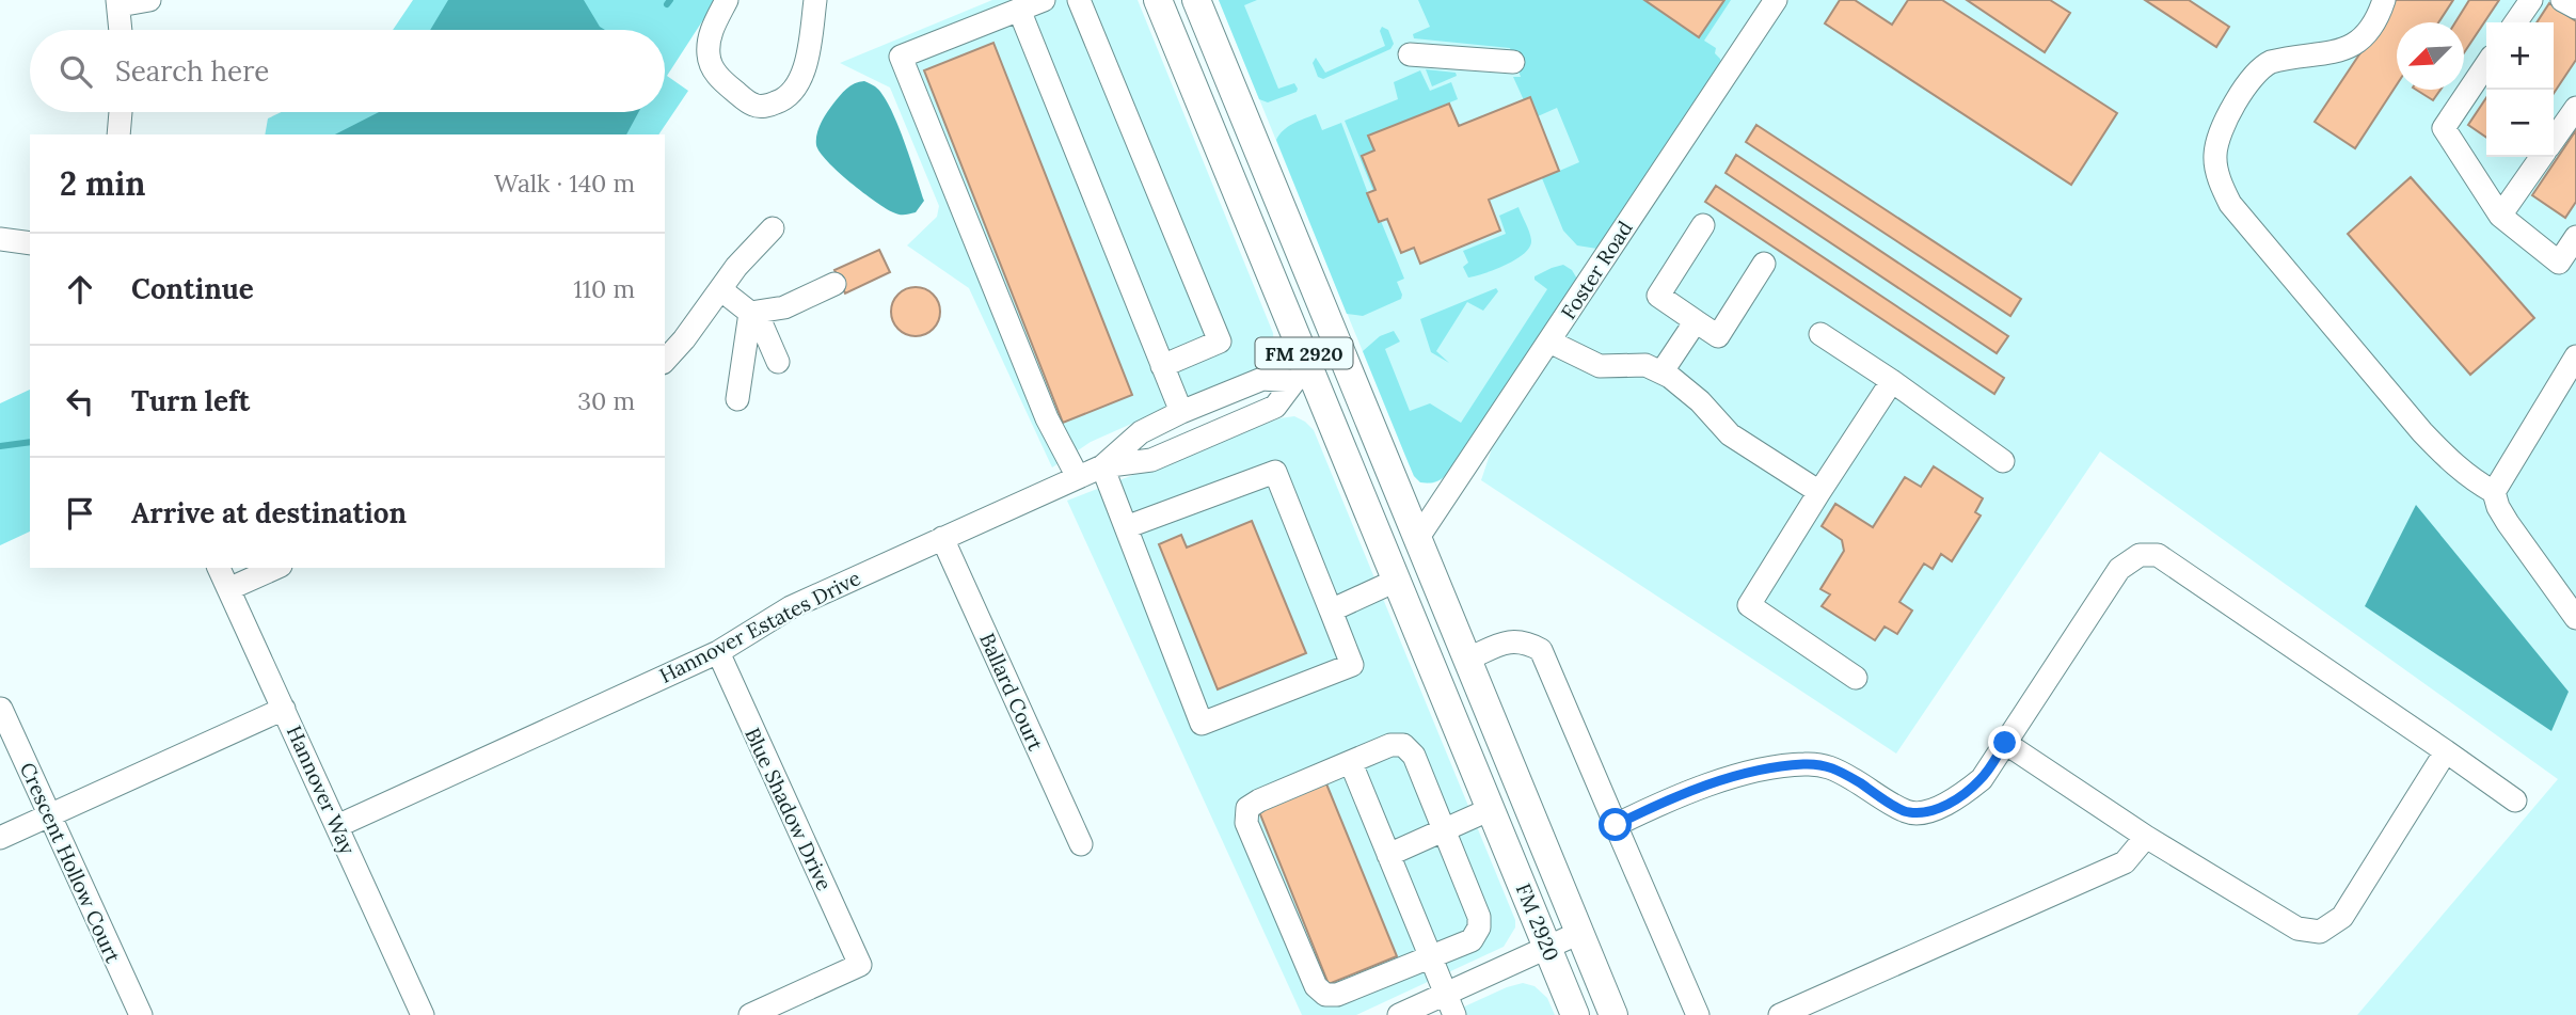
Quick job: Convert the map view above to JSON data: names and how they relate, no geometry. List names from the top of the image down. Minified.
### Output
{"streets":{"main road":["FM 2920"],"street":["Foster Road","Hannover Estates Drive","Ballard Court","Hannover Way","Blue Shadow Drive","Crescent Hollow Court"]},"crossings":[["Foster Road","FM 2920"],["FM 2920","Hannover Estates Drive"],["Hannover Estates Drive","Ballard Court"],["Hannover Estates Drive","Hannover Way"],["Hannover Estates Drive","Blue Shadow Drive"]],"north":"bottom left","page":{"map_buttons":["+","−"],"search":"Search here","heading":["2 min","Walk · 140 m"],"list":[["Continue","110 m"],["Turn left","30 m"],"Arrive at destination"]}}
